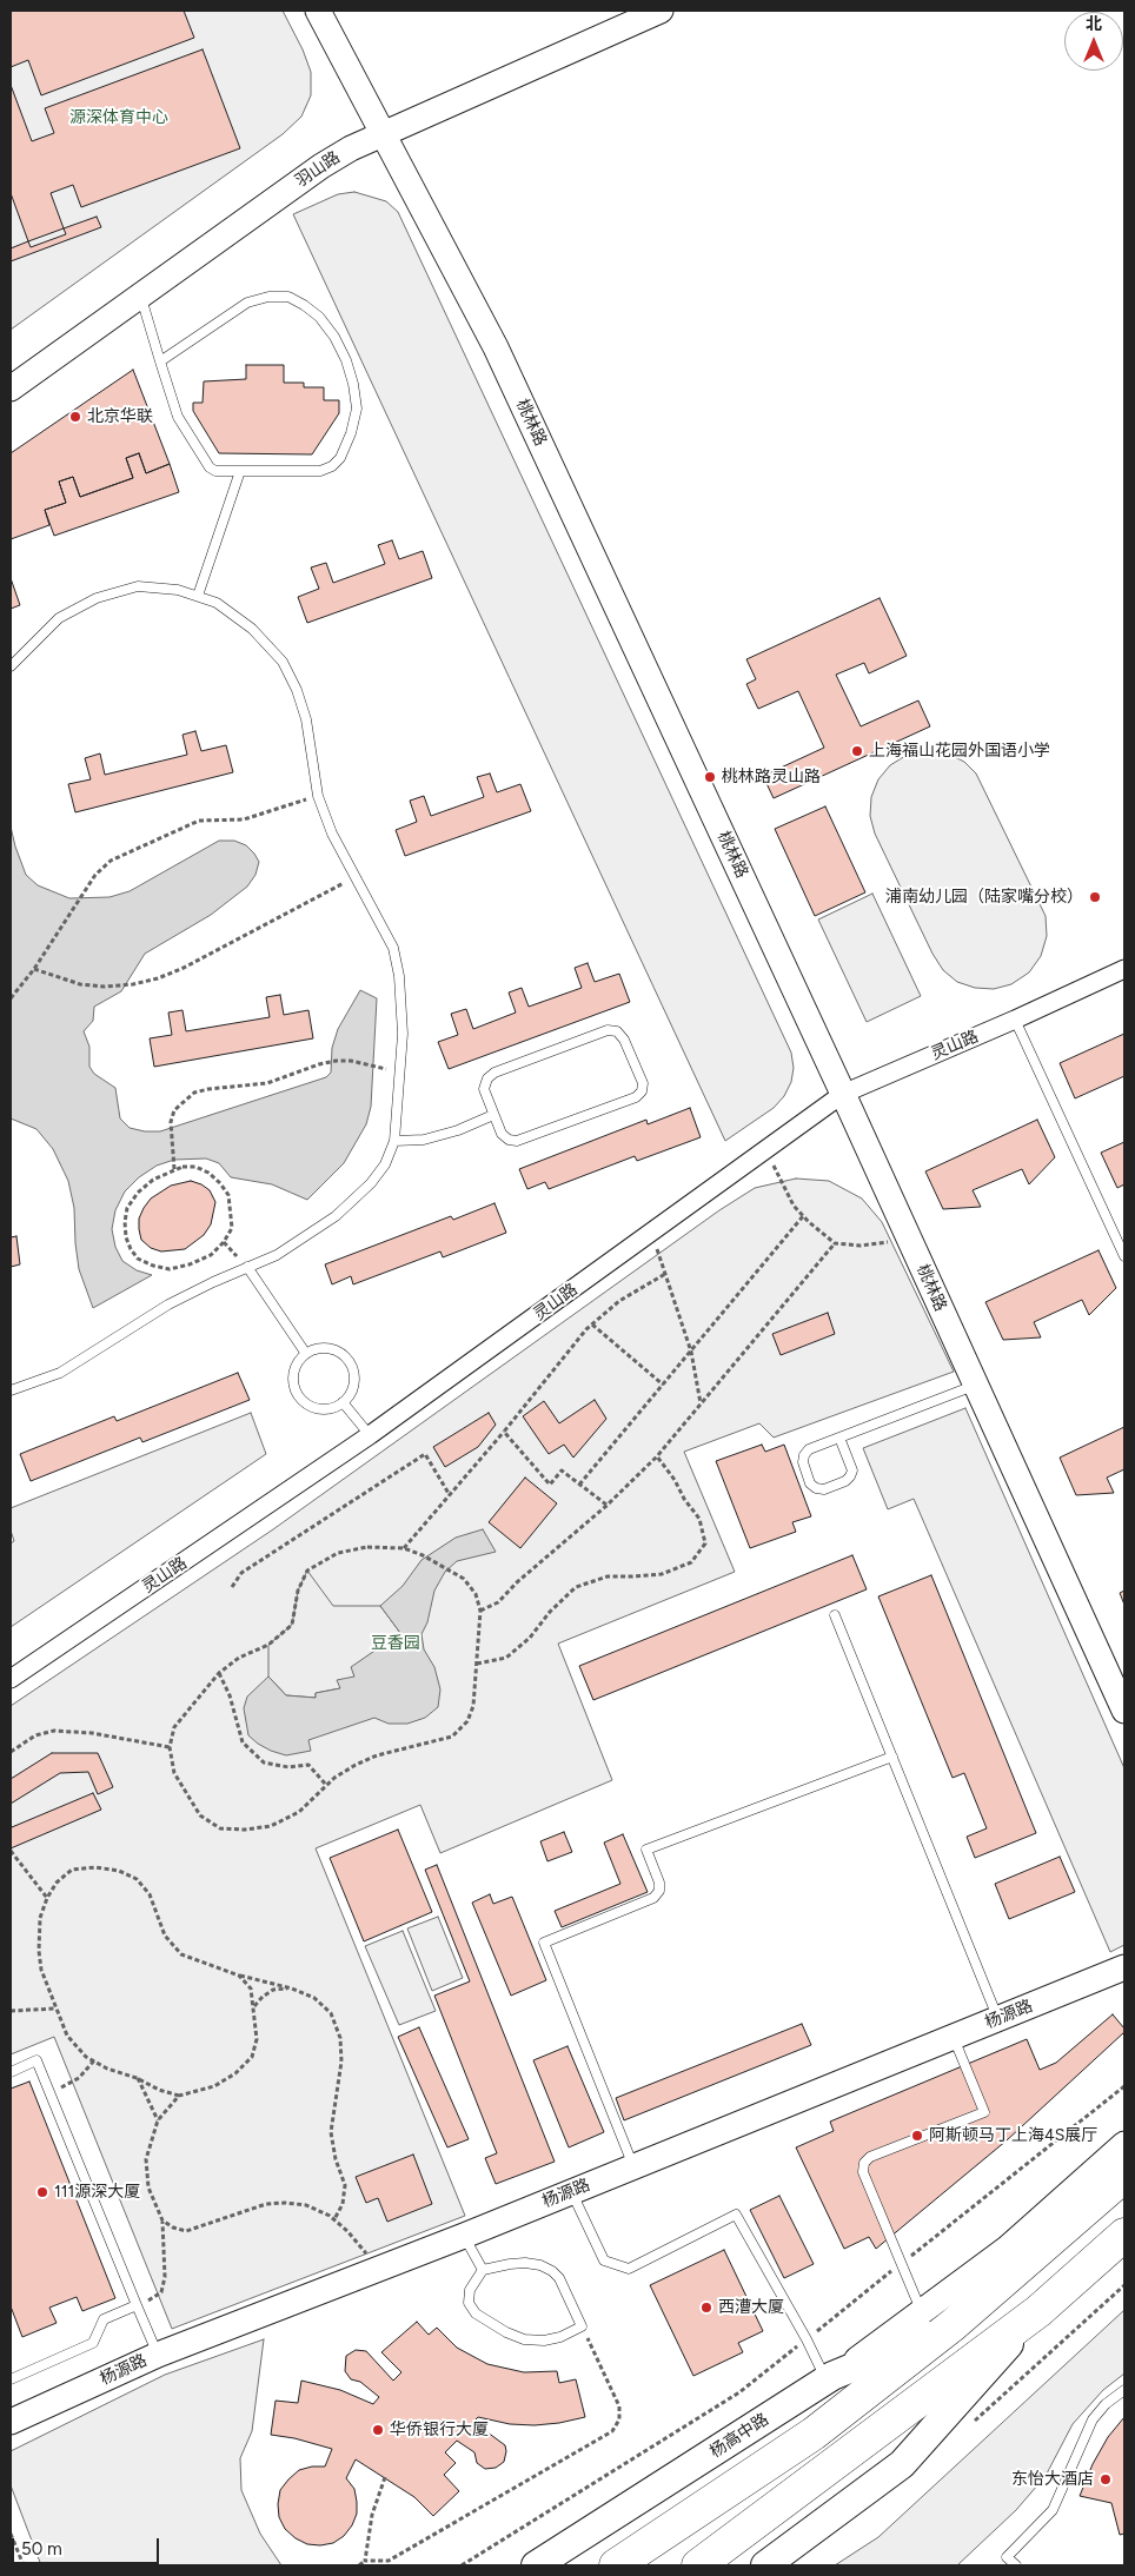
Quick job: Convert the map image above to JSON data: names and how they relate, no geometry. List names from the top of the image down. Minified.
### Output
{"streets":{"highway":["杨高中路"],"street":["羽山路","桃林路","灵山路","杨源路"]},"crossings":[["羽山路","桃林路"],["桃林路","灵山路"]],"parks":["源深体育中心","豆香园"],"places":["北京华联","上海福山花园外国语小学","桃林路灵山路","浦南幼儿园（陆家嘴分校）","阿斯顿马丁上海4S展厅","111源深大厦","西漕大厦","华侨银行大厦","东怡大酒店"],"scale_bar":"50 m","north":"top"}
